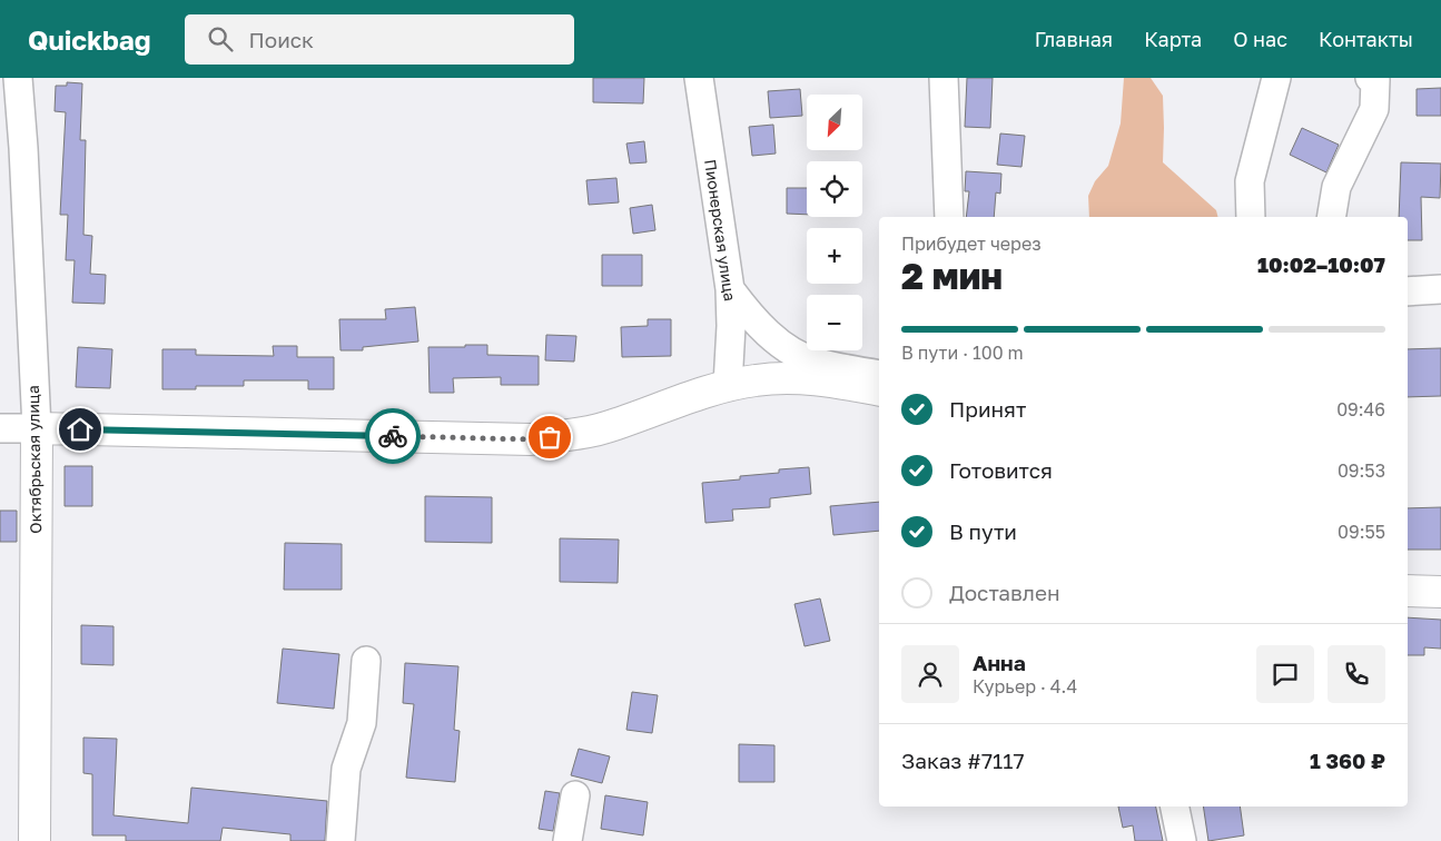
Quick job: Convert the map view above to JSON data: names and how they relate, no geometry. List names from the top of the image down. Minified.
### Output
{"streets":{"main road":["Октябрьская улица"],"street":["Пионерская улица"]},"north":"bottom left","page":{"header":"Quickbag","search":"Поиск","nav":["Главная","Карта","О нас","Контакты"],"map_buttons":["+","−"],"heading":["2 мин","Прибудет через","10:02–10:07"],"panel":["Анна","Курьер · 4.4","Заказ #7117","1 360 ₽"],"bar":"В пути · 100 m","list":[["Принят","09:46"],["Готовится","09:53"],["В пути","09:55"],"Доставлен"]}}
